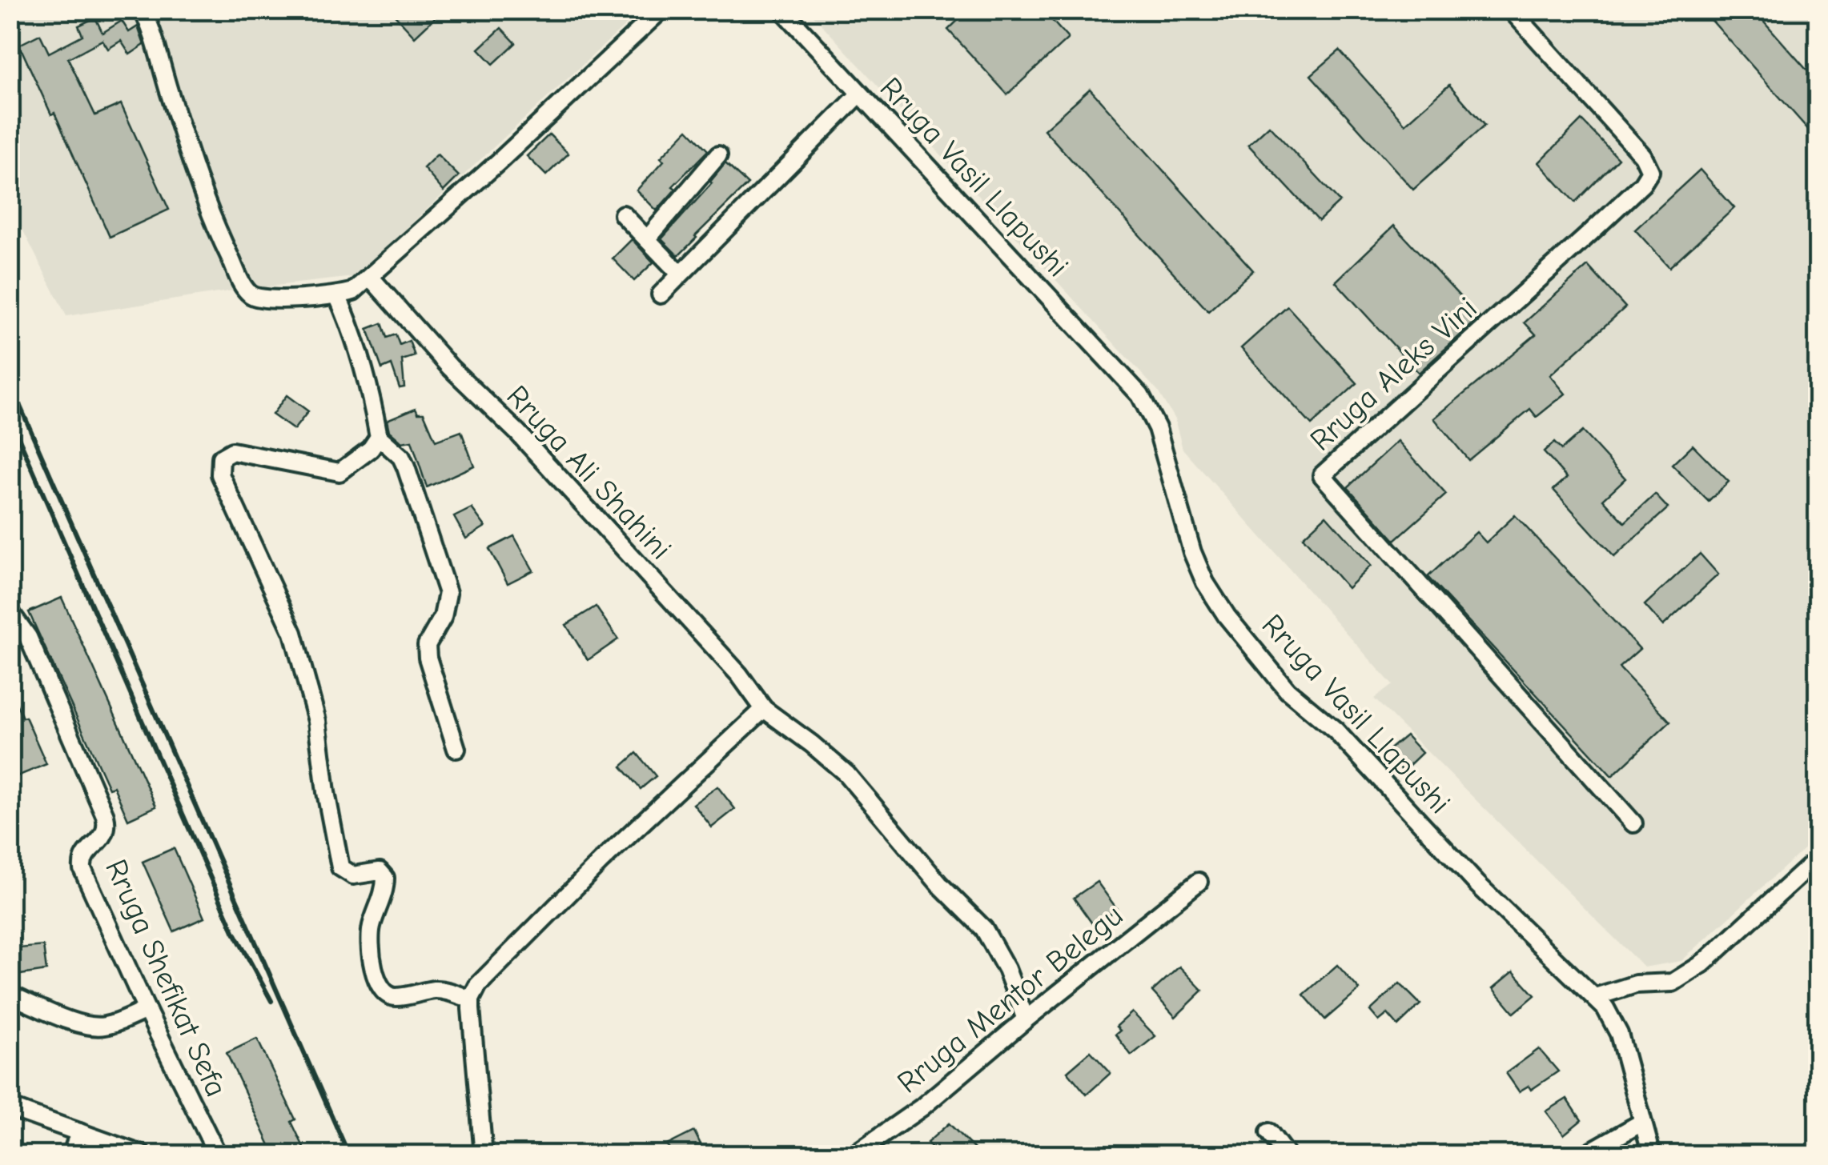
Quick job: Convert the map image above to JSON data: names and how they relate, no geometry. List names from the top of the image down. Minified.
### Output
{"streets":{"street":["Rruga Vasil Llapushi","Rruga Aleks Vini","Rruga Ali Shahini","Rruga Shefikat Sefa","Rruga Mentor Belegu"]},"crossings":[["Rruga Ali Shahini","Rruga Mentor Belegu"]]}
